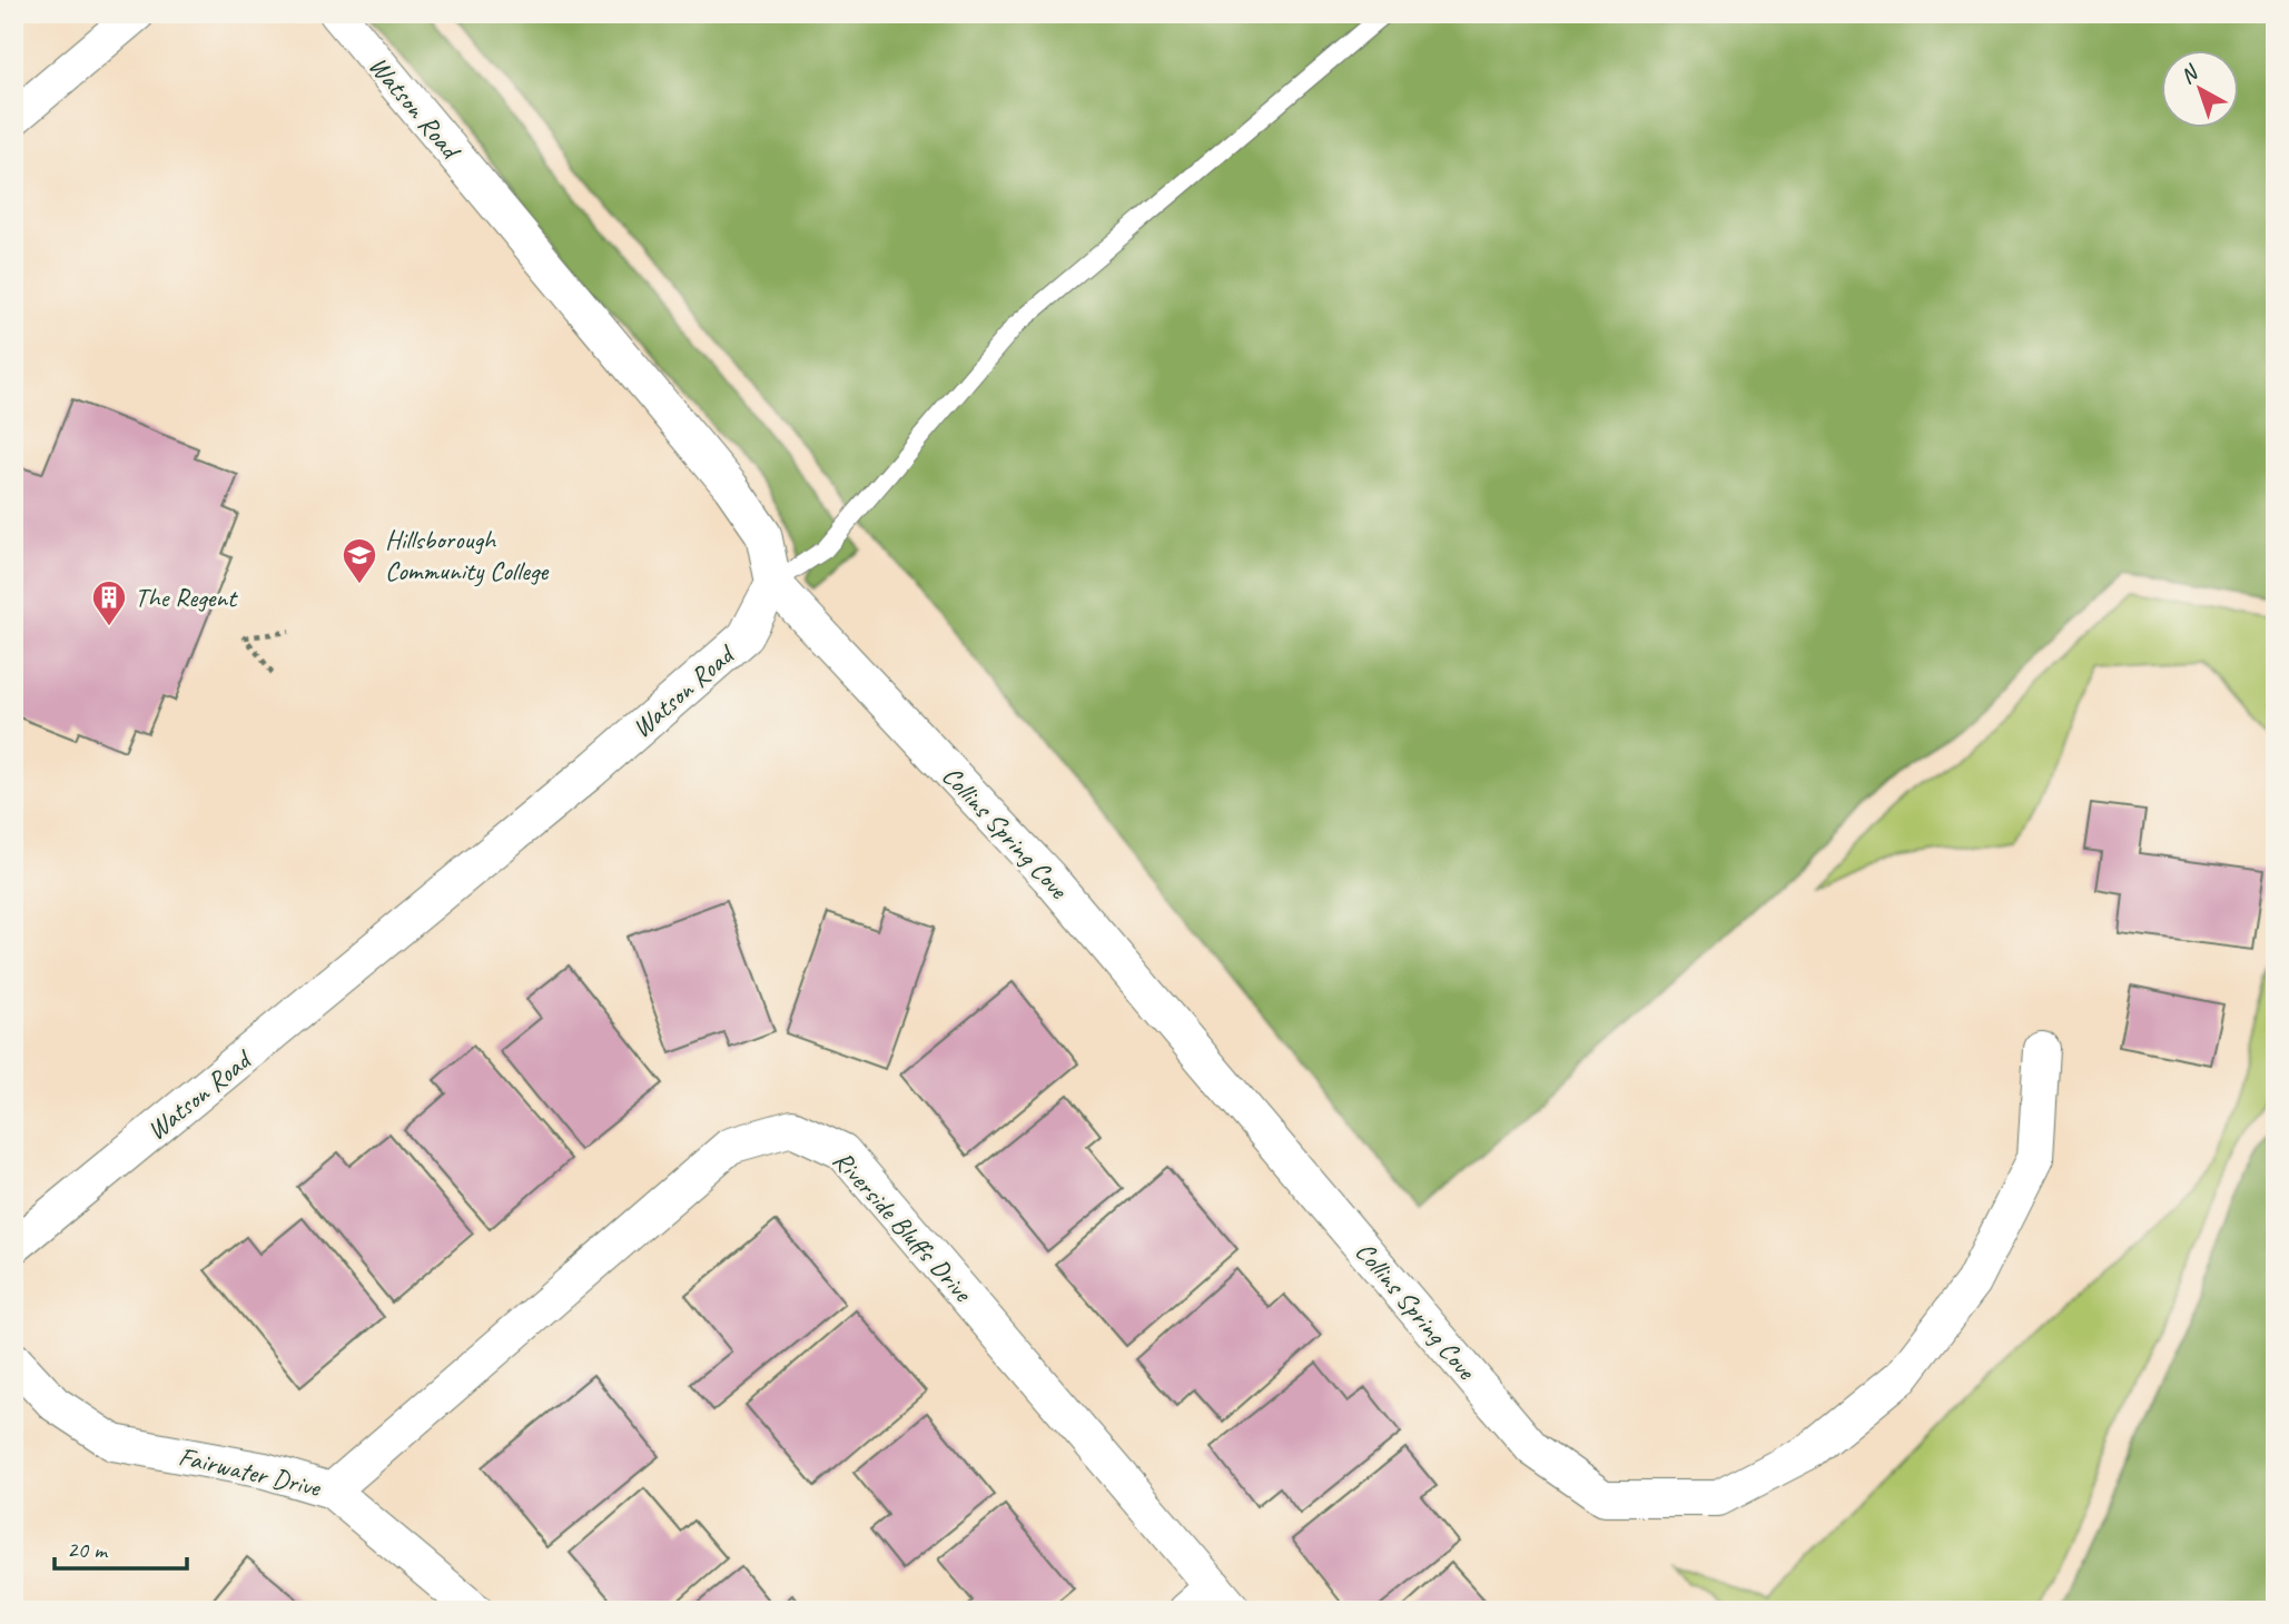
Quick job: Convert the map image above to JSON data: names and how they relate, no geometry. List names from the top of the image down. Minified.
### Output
{"streets":{"street":["Watson Road","Collins Spring Cove","Riverside Bluffs Drive","Fairwater Drive"]},"crossings":[["Watson Road","Collins Spring Cove"],["Riverside Bluffs Drive","Fairwater Drive"]],"places":{"school or university":["Hillsborough Community College"],"building":["The Regent"]},"scale_bar":"20 m","north":"top left"}
